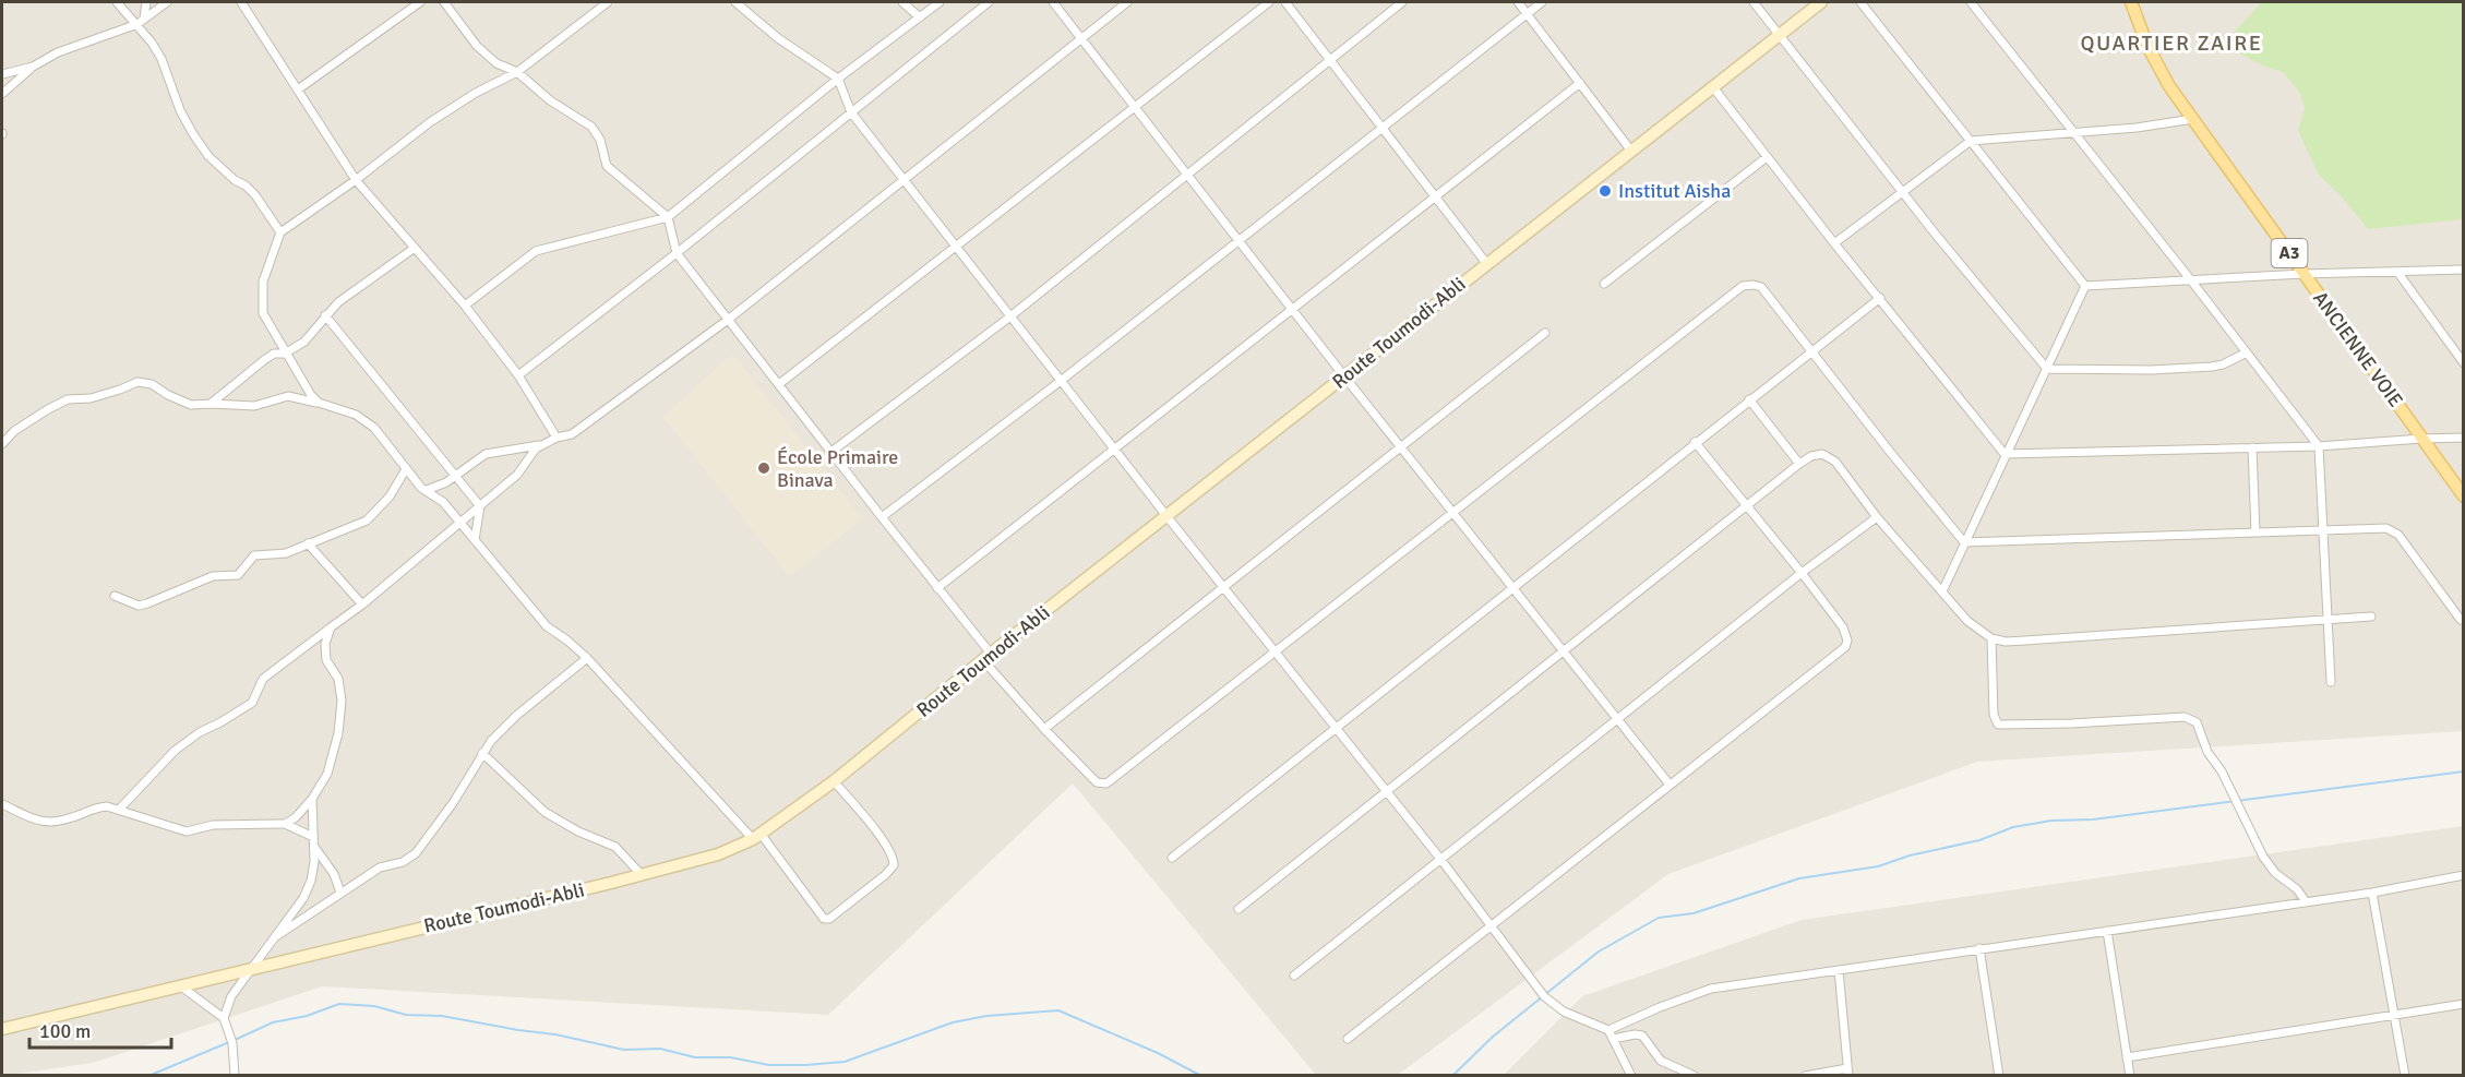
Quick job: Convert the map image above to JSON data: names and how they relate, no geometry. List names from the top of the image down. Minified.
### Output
{"streets":{"main road":["A3","ANCIENNE VOIE"],"street":["Route Toumodi-Abli"]},"districts":["QUARTIER ZAIRE"],"places":["Institut Aisha","École Primaire Binava"],"scale_bar":"100 m"}
